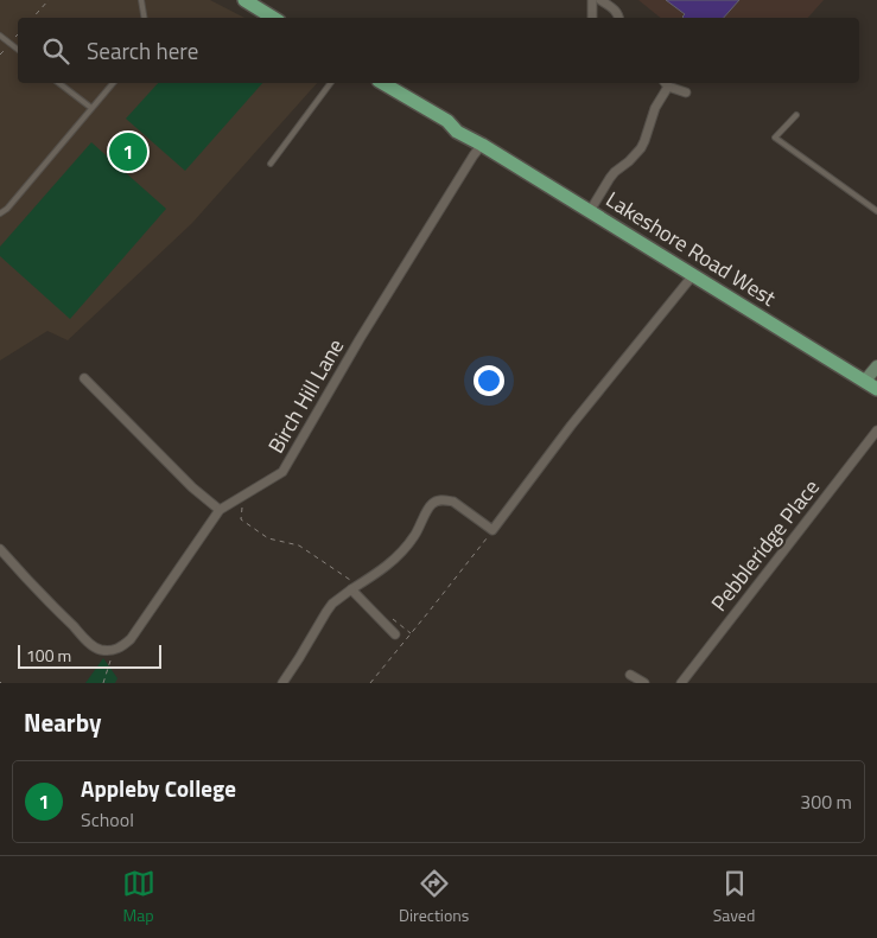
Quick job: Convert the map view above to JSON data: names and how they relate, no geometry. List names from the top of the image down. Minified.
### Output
{"streets":{"main road":["Lakeshore Road West"],"street":["Birch Hill Lane","Pebbleridge Place"]},"crossings":[["Lakeshore Road West","Birch Hill Lane"]],"scale_bar":"100 m","page":{"search":"Search here","pins":"1","scale":"100 m","heading":"Nearby","list":[{"mark":"1","name":"Appleby College","note":"School","value":"300 m"}],"nav":["Map","Directions","Saved"]}}
